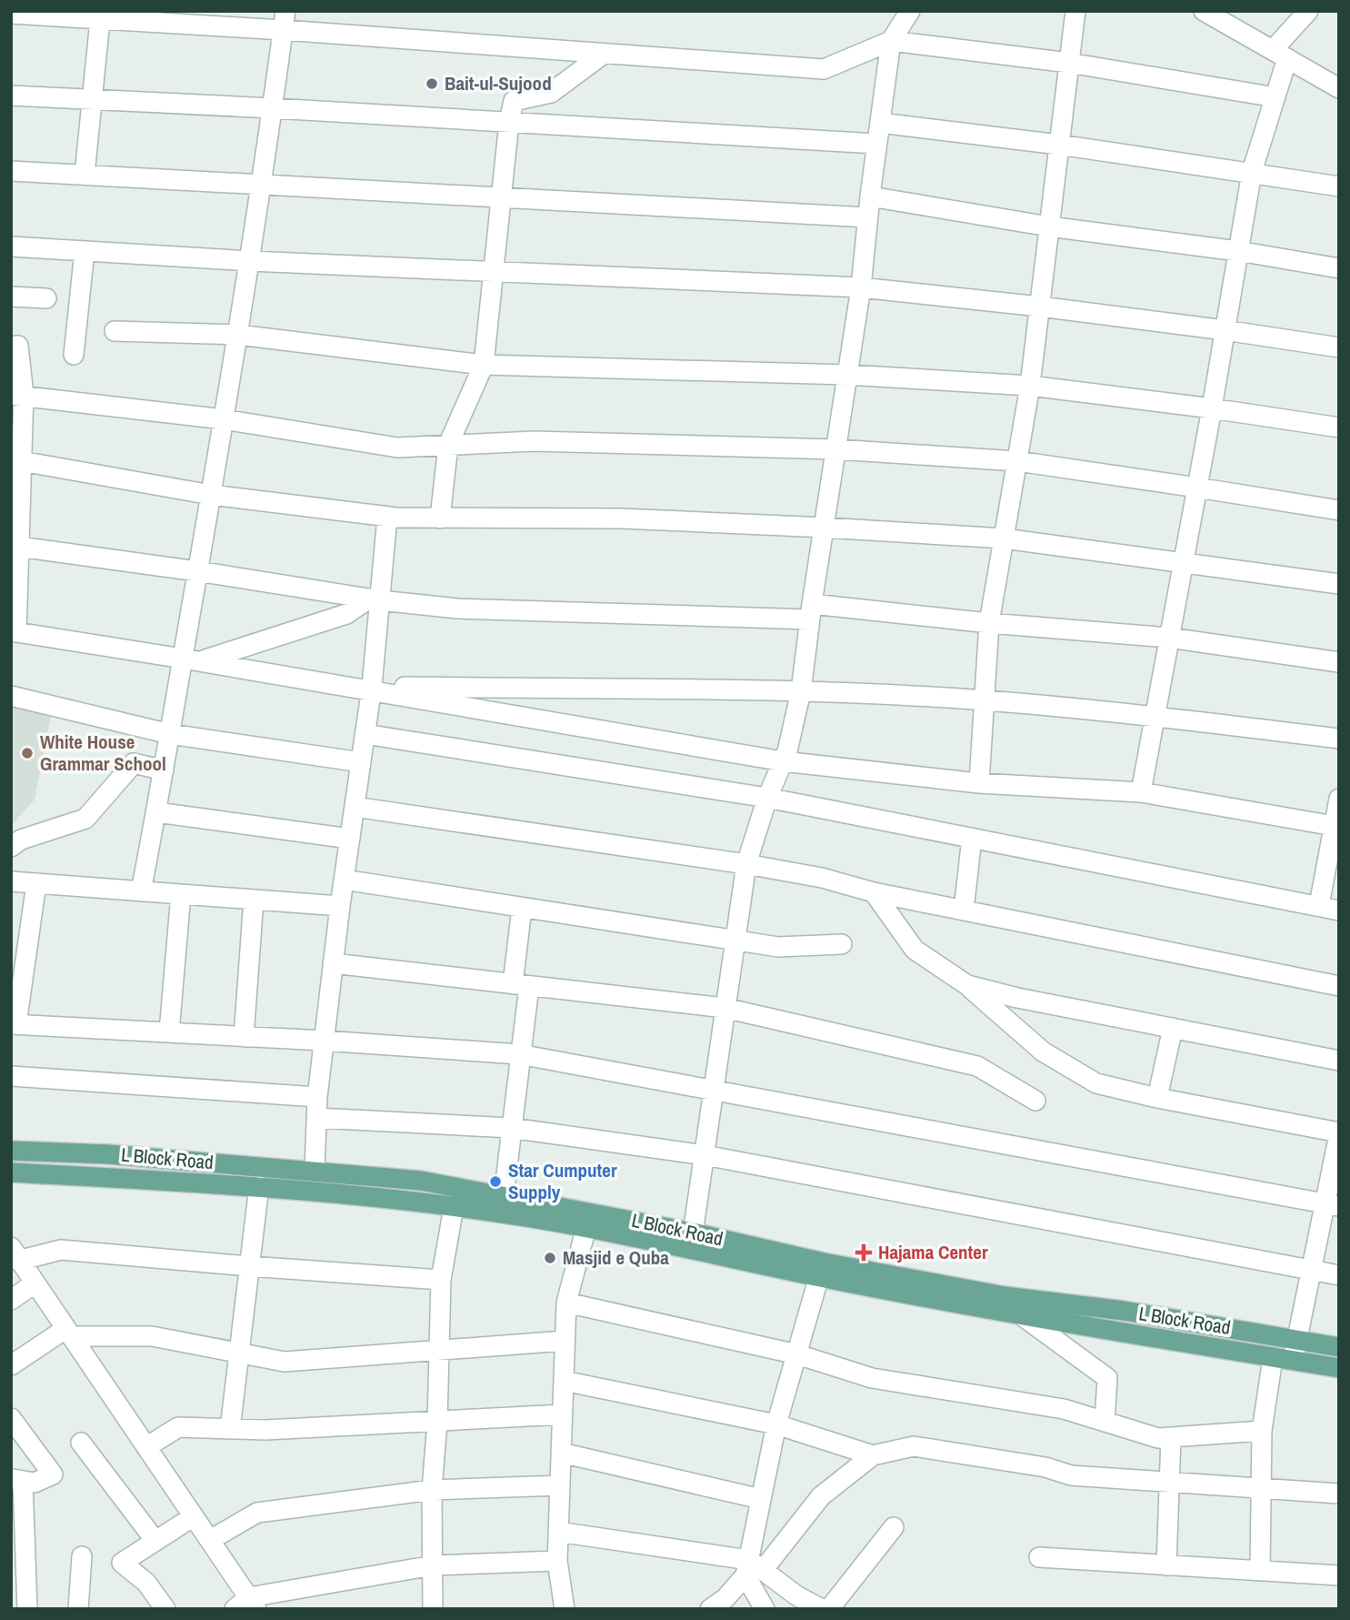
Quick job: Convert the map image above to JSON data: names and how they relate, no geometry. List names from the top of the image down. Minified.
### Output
{"streets":{"main road":["L Block Road"]},"places":{"other":["Bait-ul-Sujood","White House Grammar School","Star Cumputer Supply","Masjid e Quba"],"health":["Hajama Center"]}}
